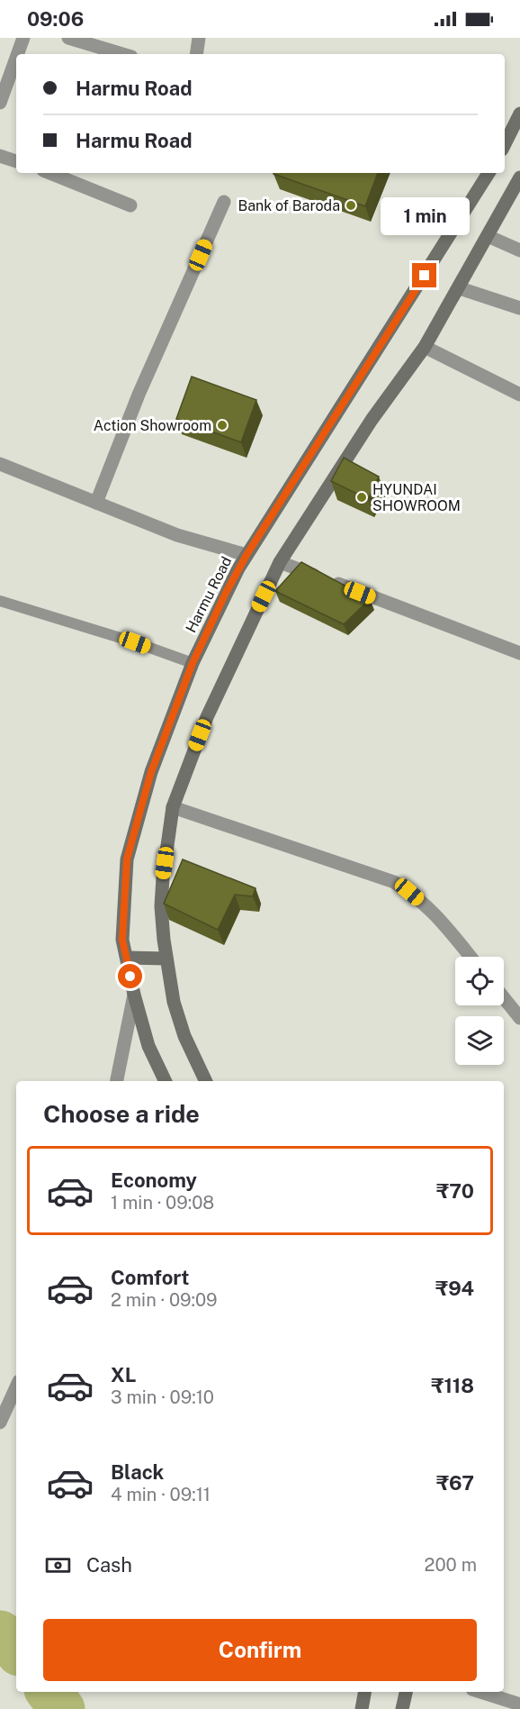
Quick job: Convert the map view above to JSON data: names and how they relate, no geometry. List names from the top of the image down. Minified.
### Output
{"streets":{"main road":["Harmu Road"]},"places":["Bank of Baroda","Action Showroom","HYUNDAI SHOWROOM"],"page":{"status":"09:06","banner":["Harmu Road","Harmu Road"],"bubble":"1 min","heading":"Choose a ride","list":[{"name":"Economy","note":"1 min · 09:08","value":"₹70"},{"name":"Comfort","note":"2 min · 09:09","value":"₹94"},{"name":"XL","note":"3 min · 09:10","value":"₹118"},{"name":"Black","note":"4 min · 09:11","value":"₹67"}],"pay":["Cash","200 m"],"buttons":"Confirm"}}
